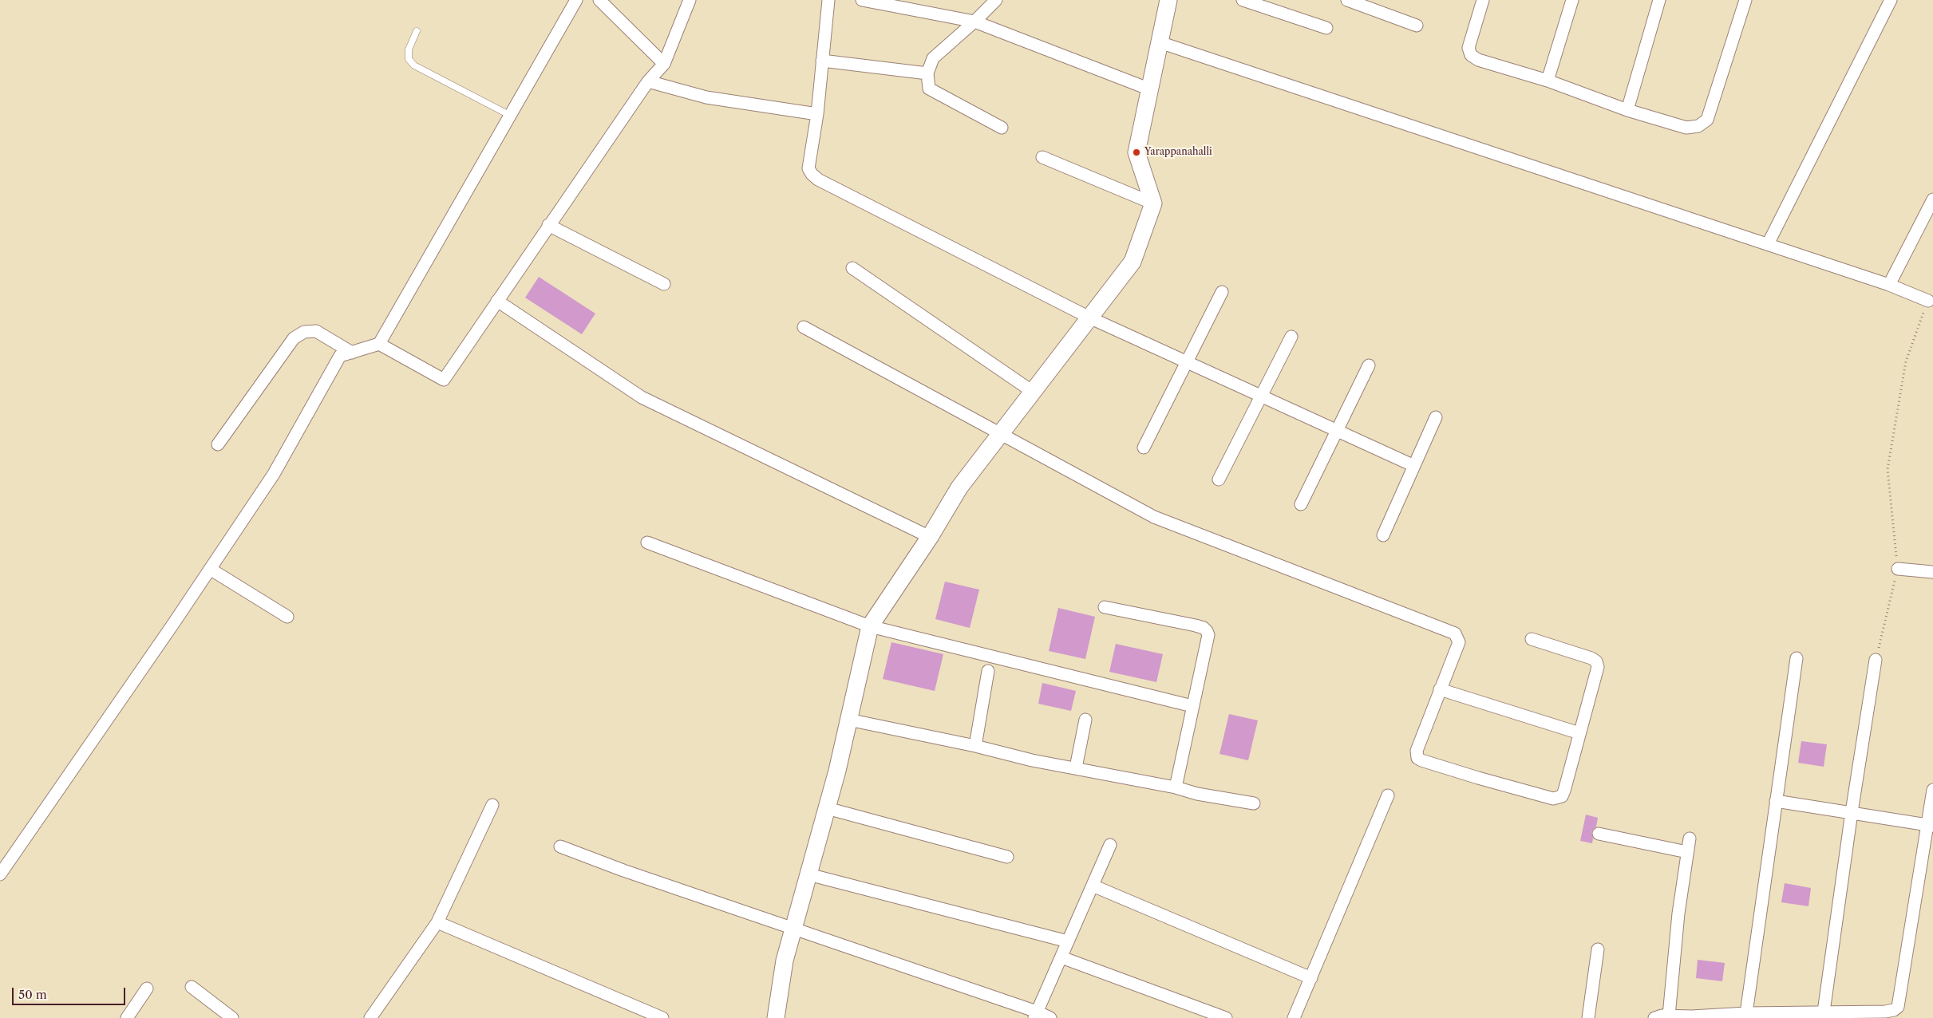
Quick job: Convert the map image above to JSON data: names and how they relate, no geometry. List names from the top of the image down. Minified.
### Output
{"places":["Yarappanahalli"],"scale_bar":"50 m"}
